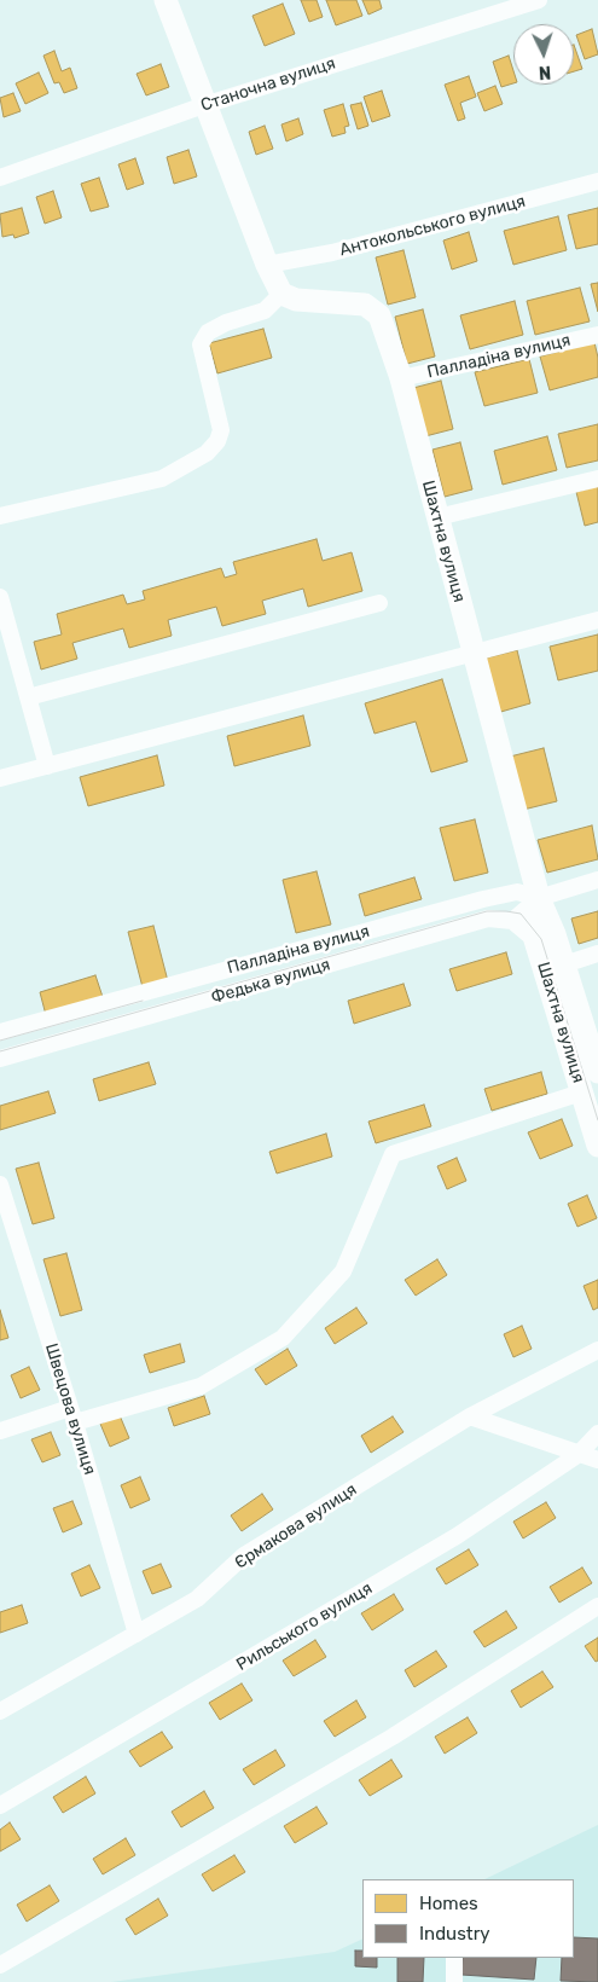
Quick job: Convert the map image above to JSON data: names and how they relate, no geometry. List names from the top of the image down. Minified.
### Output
{"streets":{"main road":["Шахтна вулиця"],"street":["Станочна вулиця","Антокольського вулиця","Палладіна вулиця","Федька вулиця","Швецова вулиця","Єрмакова вулиця","Рильського вулиця"]},"crossings":[["Палладіна вулиця","Шахтна вулиця"],["Швецова вулиця","Єрмакова вулиця"]],"legend":["Homes","Industry"],"north":"bottom"}
